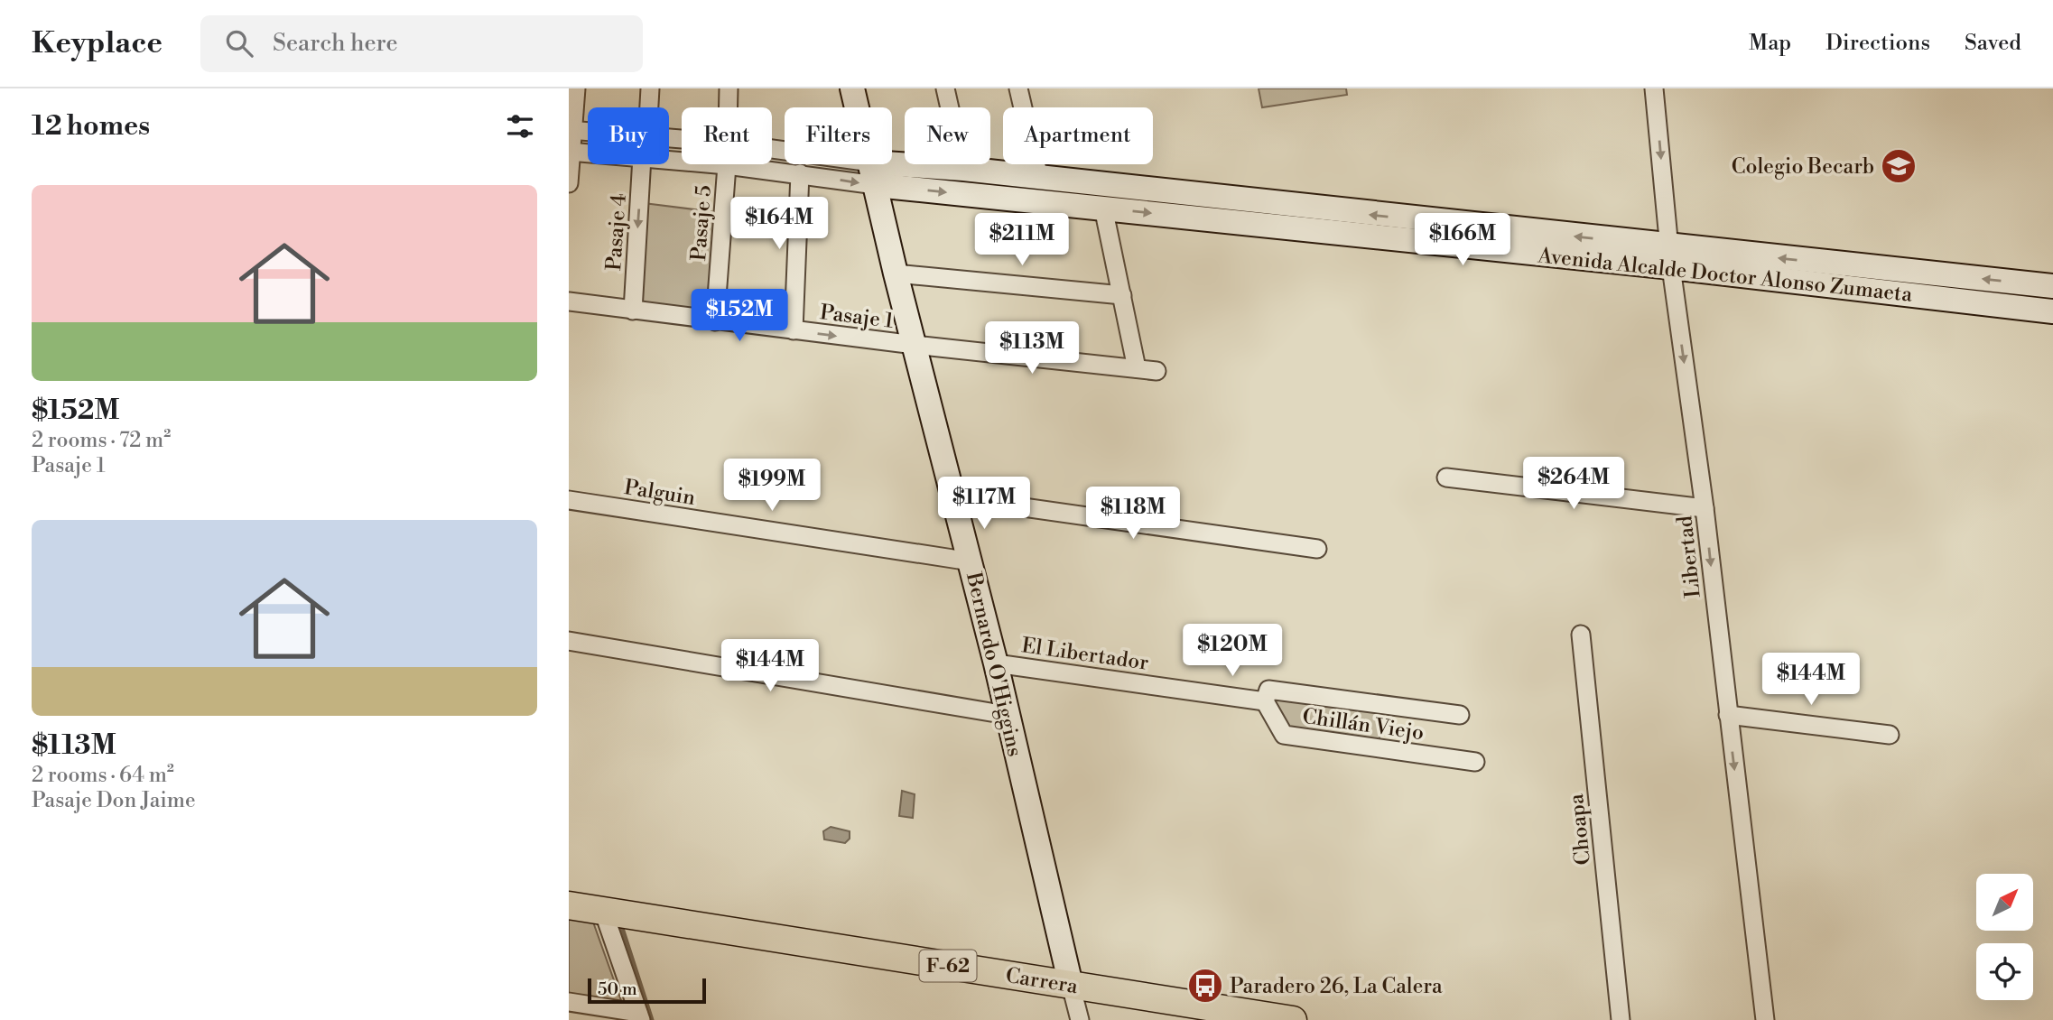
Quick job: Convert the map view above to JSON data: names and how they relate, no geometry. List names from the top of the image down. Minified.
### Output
{"streets":{"main road":["F-62","Carrera"],"street":["Pasaje 5","Pasaje 4","Avenida Alcalde Doctor Alonso Zumaeta","Pasaje 1","Palguin","Libertad","El Libertador","Bernardo O'Higgins","Chillán Viejo","Choapa"]},"crossings":[["Pasaje 5","Avenida Alcalde Doctor Alonso Zumaeta"],["Pasaje 5","Pasaje 1"],["Pasaje 4","Pasaje 1"],["Avenida Alcalde Doctor Alonso Zumaeta","Libertad"],["Avenida Alcalde Doctor Alonso Zumaeta","Bernardo O'Higgins"],["Pasaje 1","Bernardo O'Higgins"],["Palguin","Bernardo O'Higgins"],["El Libertador","Bernardo O'Higgins"],["El Libertador","Chillán Viejo"],["Bernardo O'Higgins","Carrera"],["F-62","Carrera"]],"one_way":["Pasaje 4","Libertad"],"places":{"school or university":["Colegio Becarb"],"bus stop":["Paradero 26, La Calera"]},"scale_bar":"50 m","north":"top right","page":{"header":"Keyplace","search":"Search here","nav":["Map","Directions","Saved"],"heading":"12 homes","chip":["Buy","Rent","Filters","New","Apartment"],"list":[{"name":"$152M","note":"2 rooms · 72 m² · Pasaje 1"},{"name":"$113M","note":"2 rooms · 64 m² · Pasaje Don Jaime"}],"price":["$164M","$211M","$166M","$152M","$113M","$264M","$199M","$117M","$118M","$120M","$144M","$144M"],"scale":"50 m"}}
